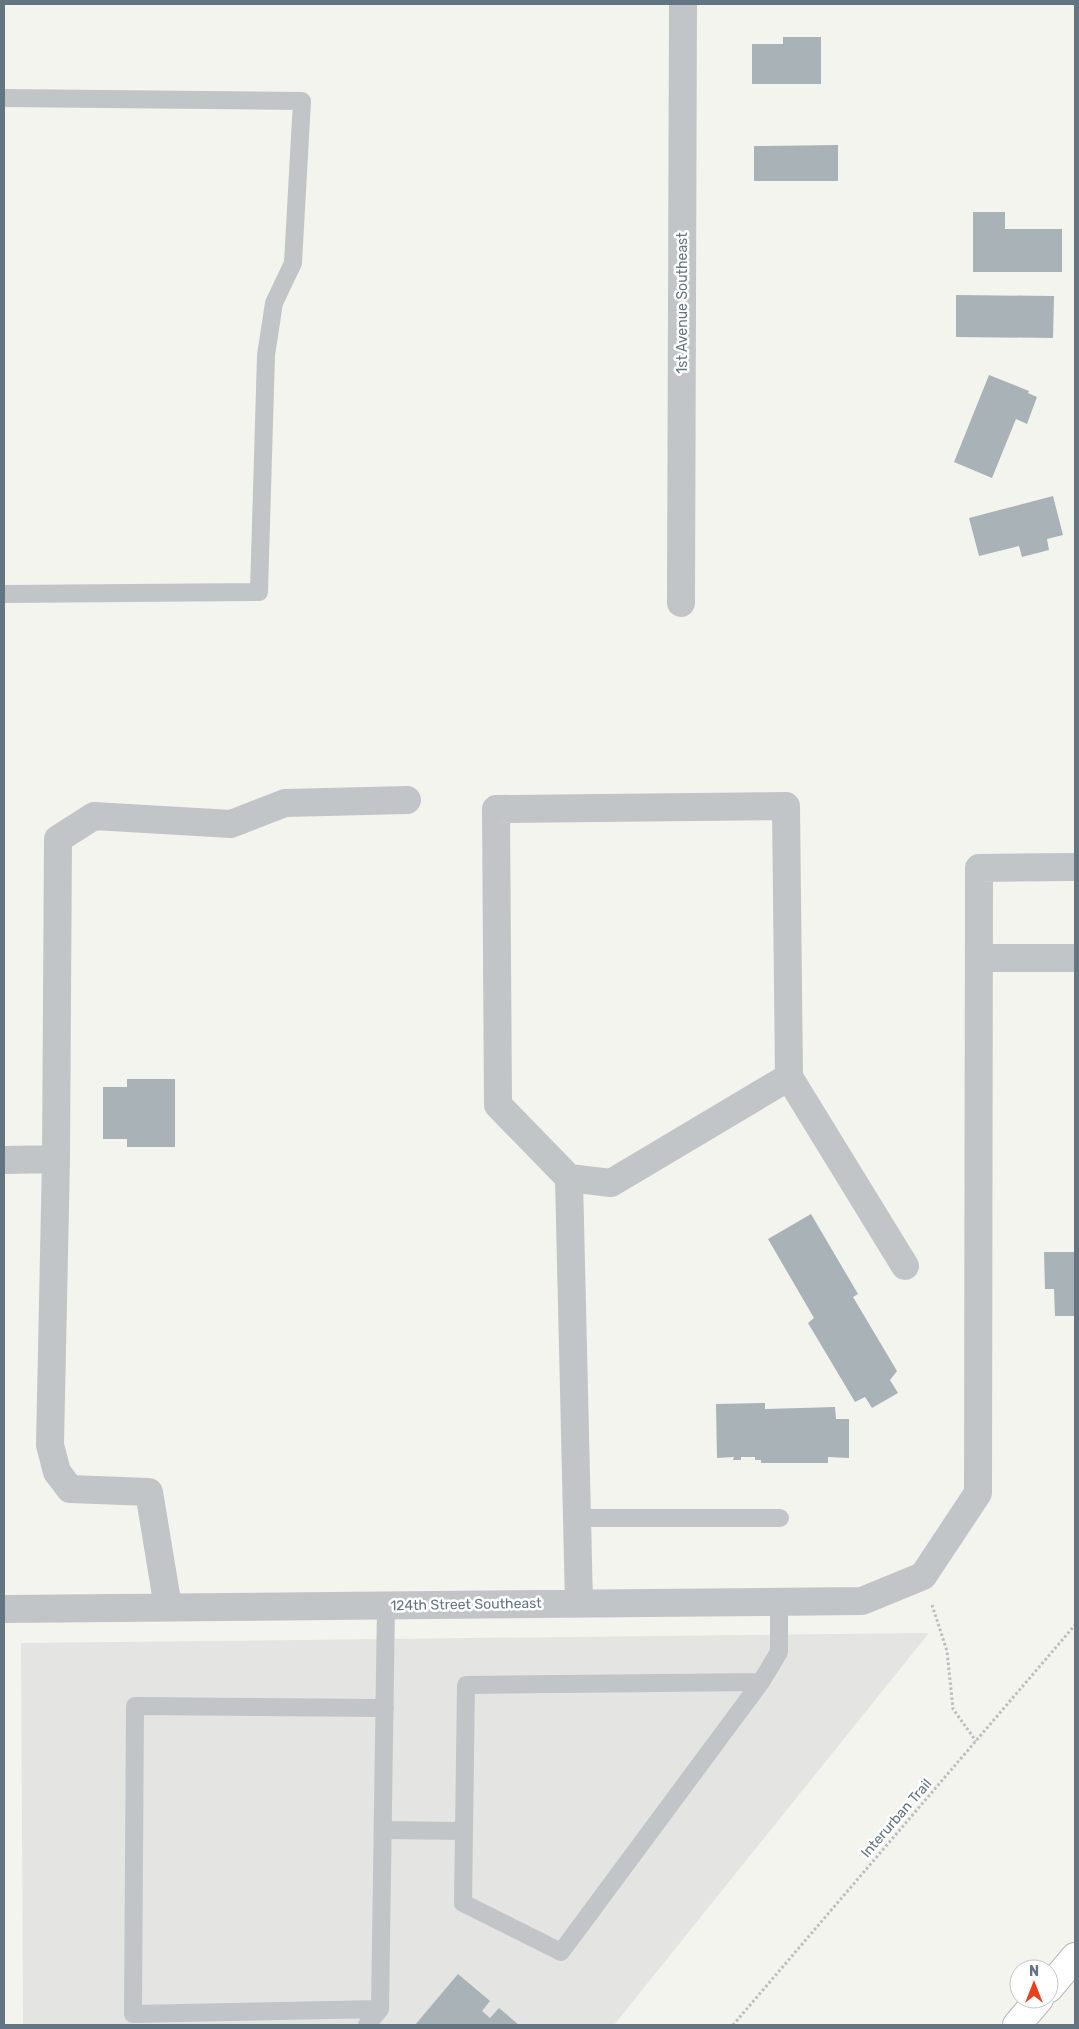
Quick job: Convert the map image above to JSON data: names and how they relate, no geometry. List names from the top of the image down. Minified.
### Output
{"streets":{"street":["1st Avenue Southeast","124th Street Southeast"],"path":["Interurban Trail"]},"north":"top"}
